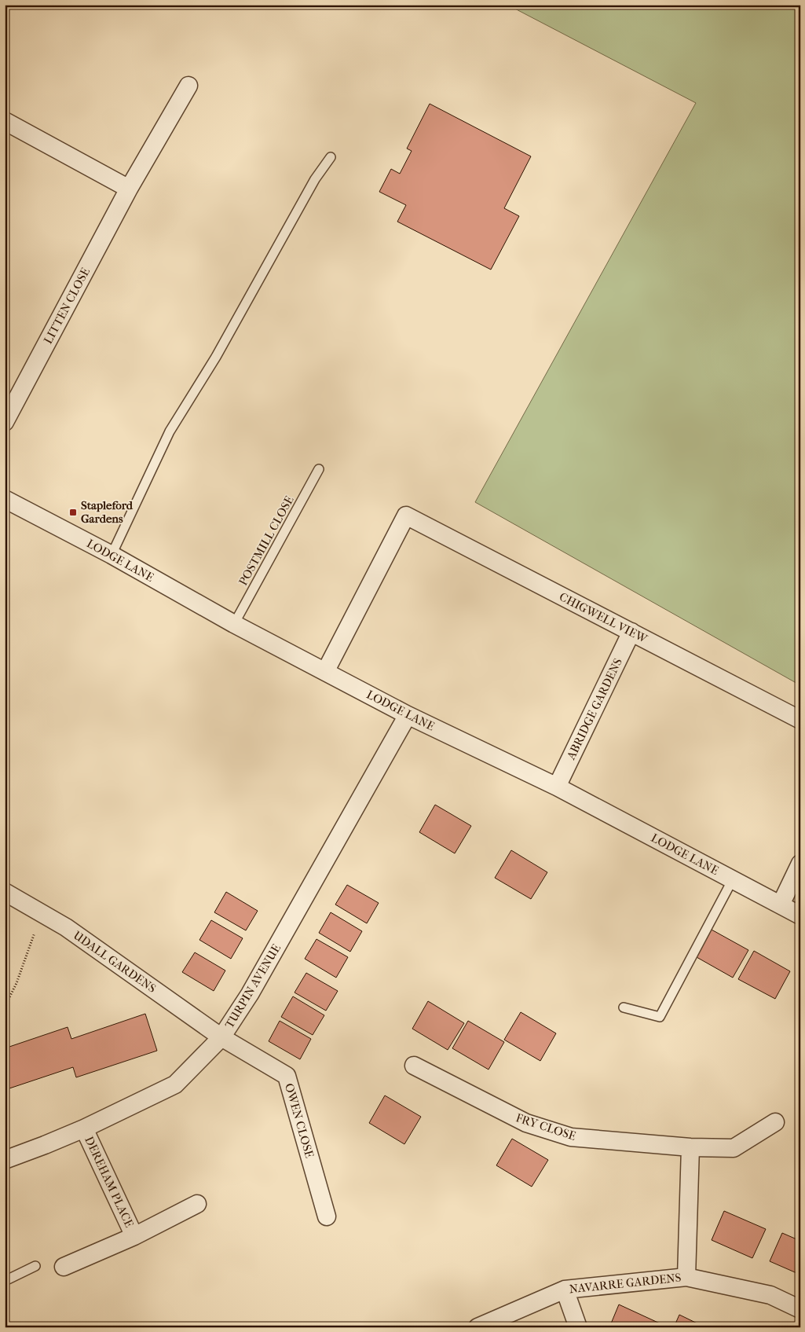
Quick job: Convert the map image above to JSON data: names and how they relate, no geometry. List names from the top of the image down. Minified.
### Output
{"streets":{"street":["LITTEN CLOSE","LODGE LANE","CHIGWELL VIEW","ABRIDGE GARDENS","UDALL GARDENS","TURPIN AVENUE","OWEN CLOSE","FRY CLOSE","DEREHAM PLACE","NAVARRE GARDENS"],"lane":["POSTMILL CLOSE"]},"crossings":[["POSTMILL CLOSE","LODGE LANE"],["LODGE LANE","CHIGWELL VIEW"],["LODGE LANE","ABRIDGE GARDENS"],["LODGE LANE","TURPIN AVENUE"],["CHIGWELL VIEW","ABRIDGE GARDENS"],["UDALL GARDENS","TURPIN AVENUE"],["UDALL GARDENS","OWEN CLOSE"],["TURPIN AVENUE","OWEN CLOSE"],["TURPIN AVENUE","DEREHAM PLACE"]],"places":{"transit":["Stapleford Gardens"]}}
